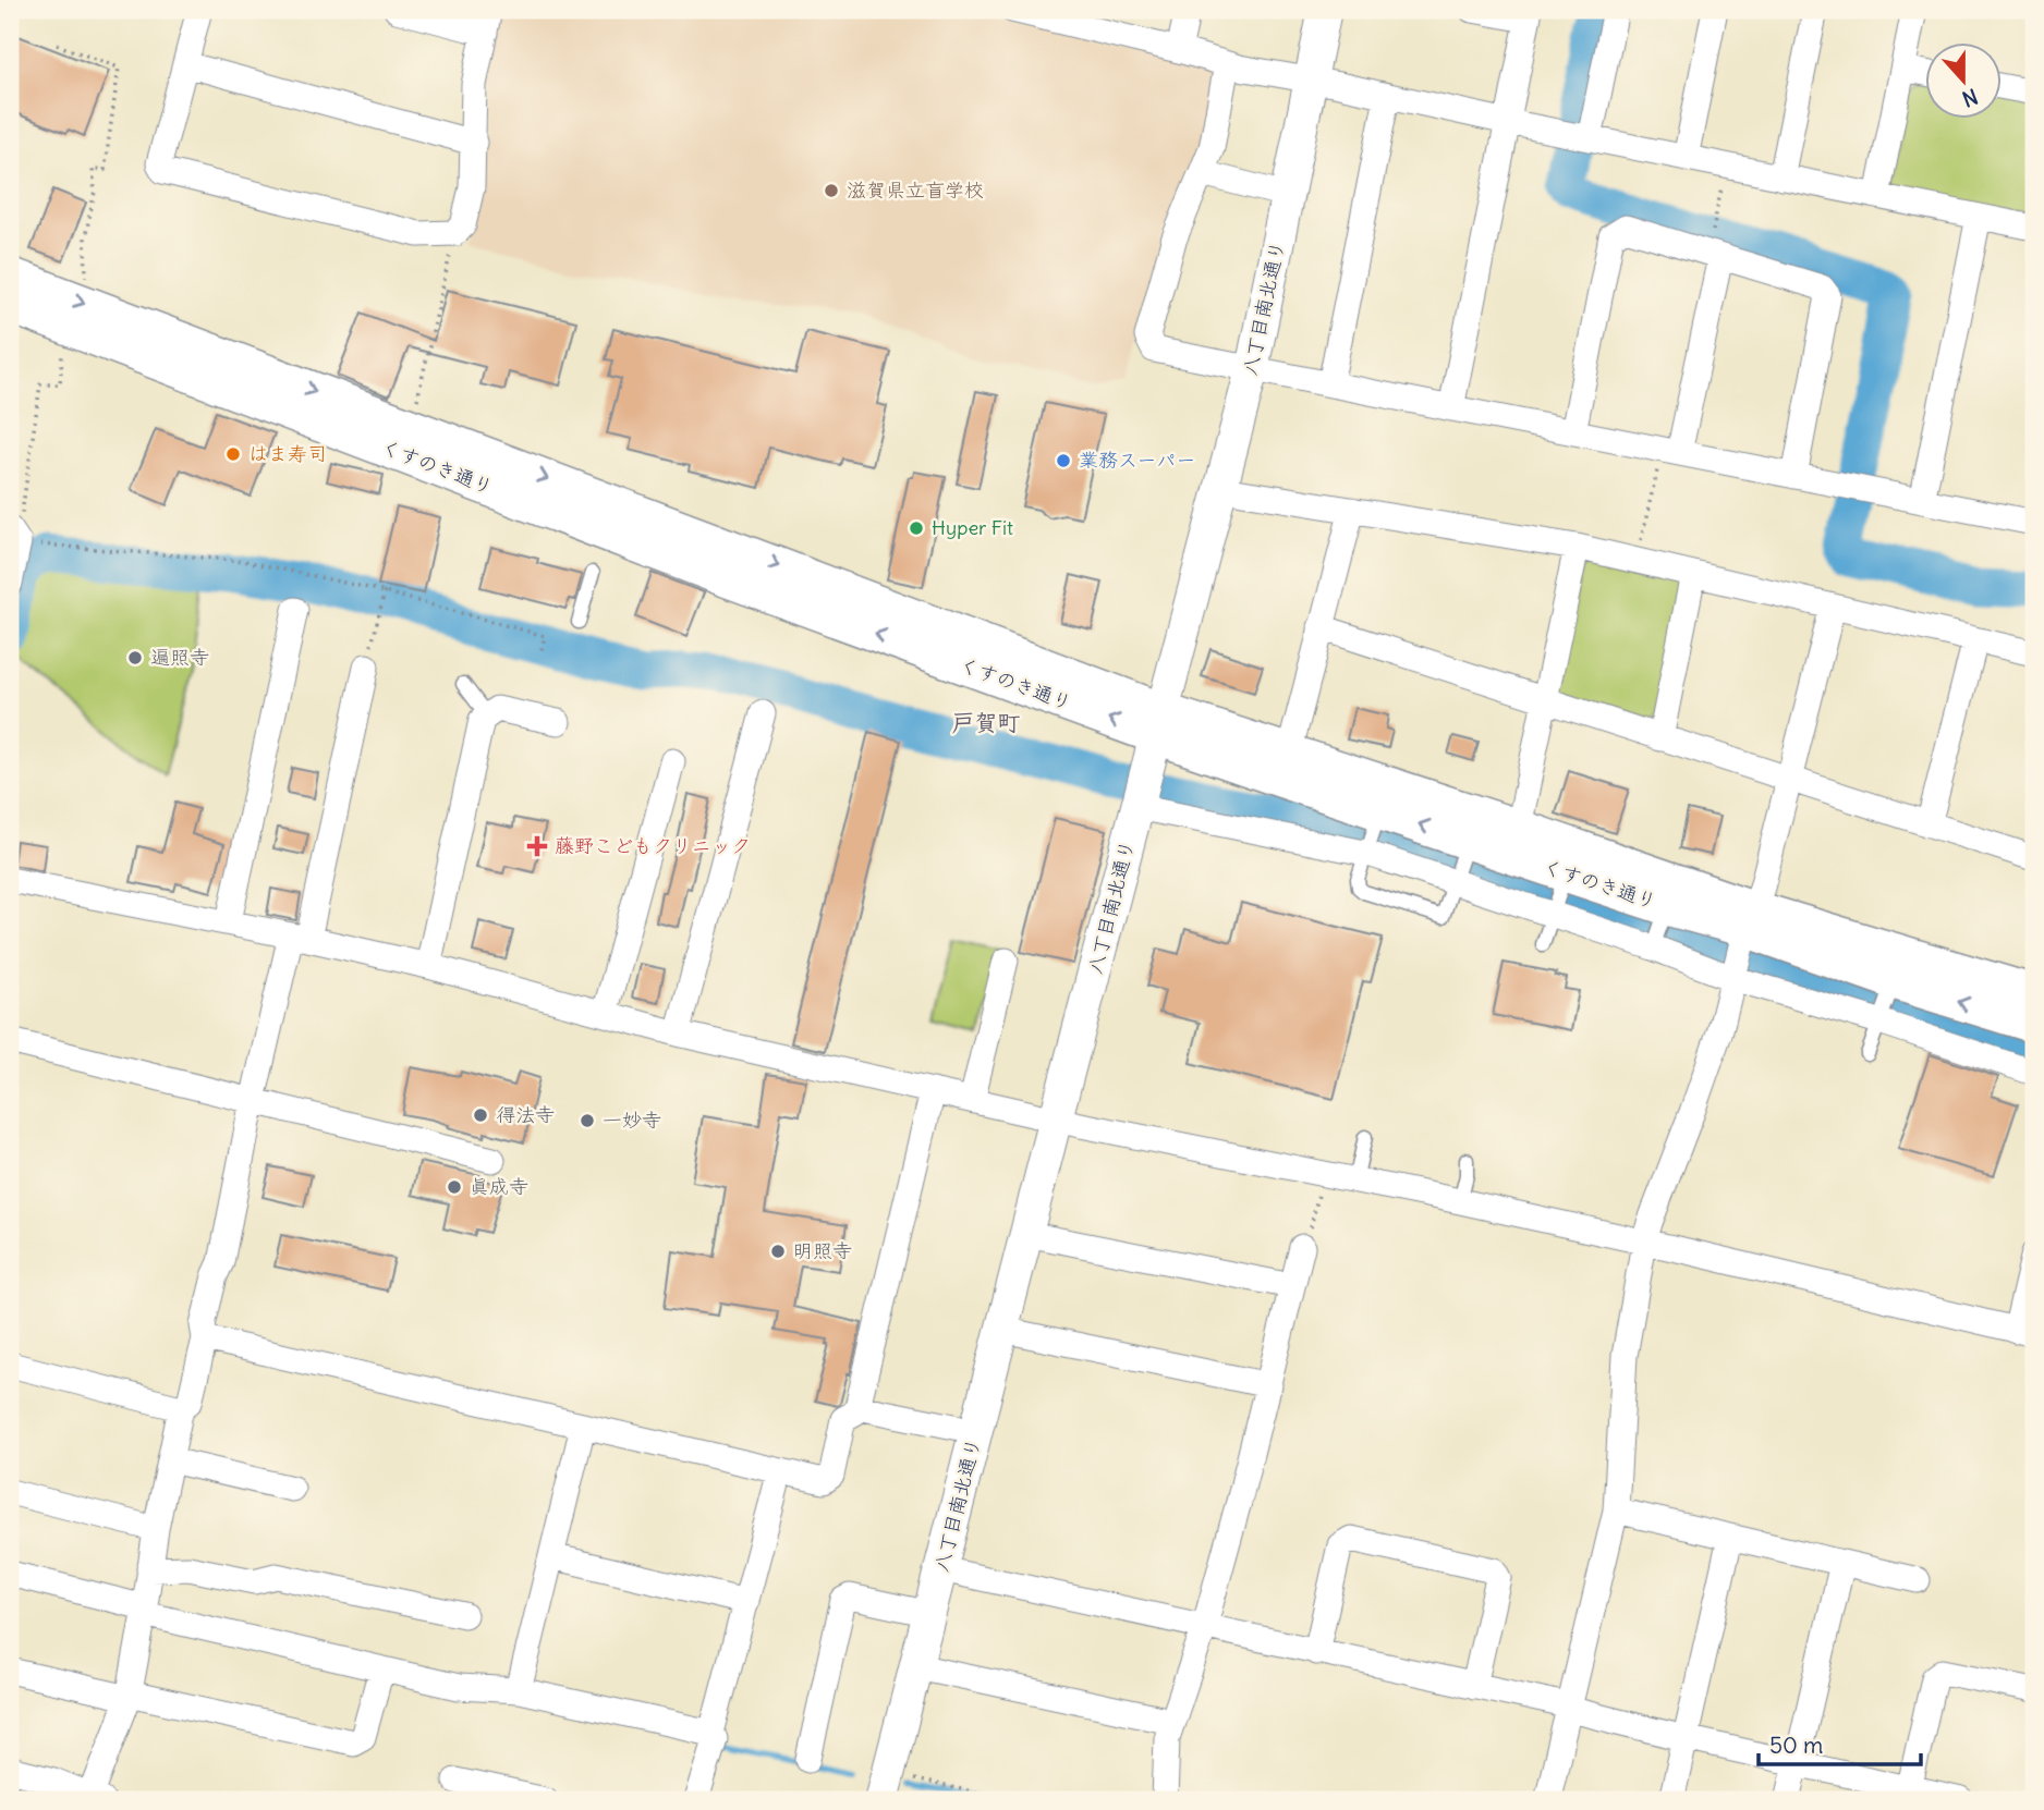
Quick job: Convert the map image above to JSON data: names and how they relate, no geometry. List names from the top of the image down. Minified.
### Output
{"streets":{"main road":["くすのき通り"],"street":["八丁目南北通り"]},"crossings":[["八丁目南北通り","くすのき通り"]],"districts":["戸賀町"],"places":{"other":["滋賀県立盲学校","はま寿司","業務スーパー","Hyper Fit","遍照寺","得法寺","一妙寺","眞成寺","明照寺"],"health":["藤野こどもクリニック"]},"scale_bar":"50 m","north":"bottom"}
